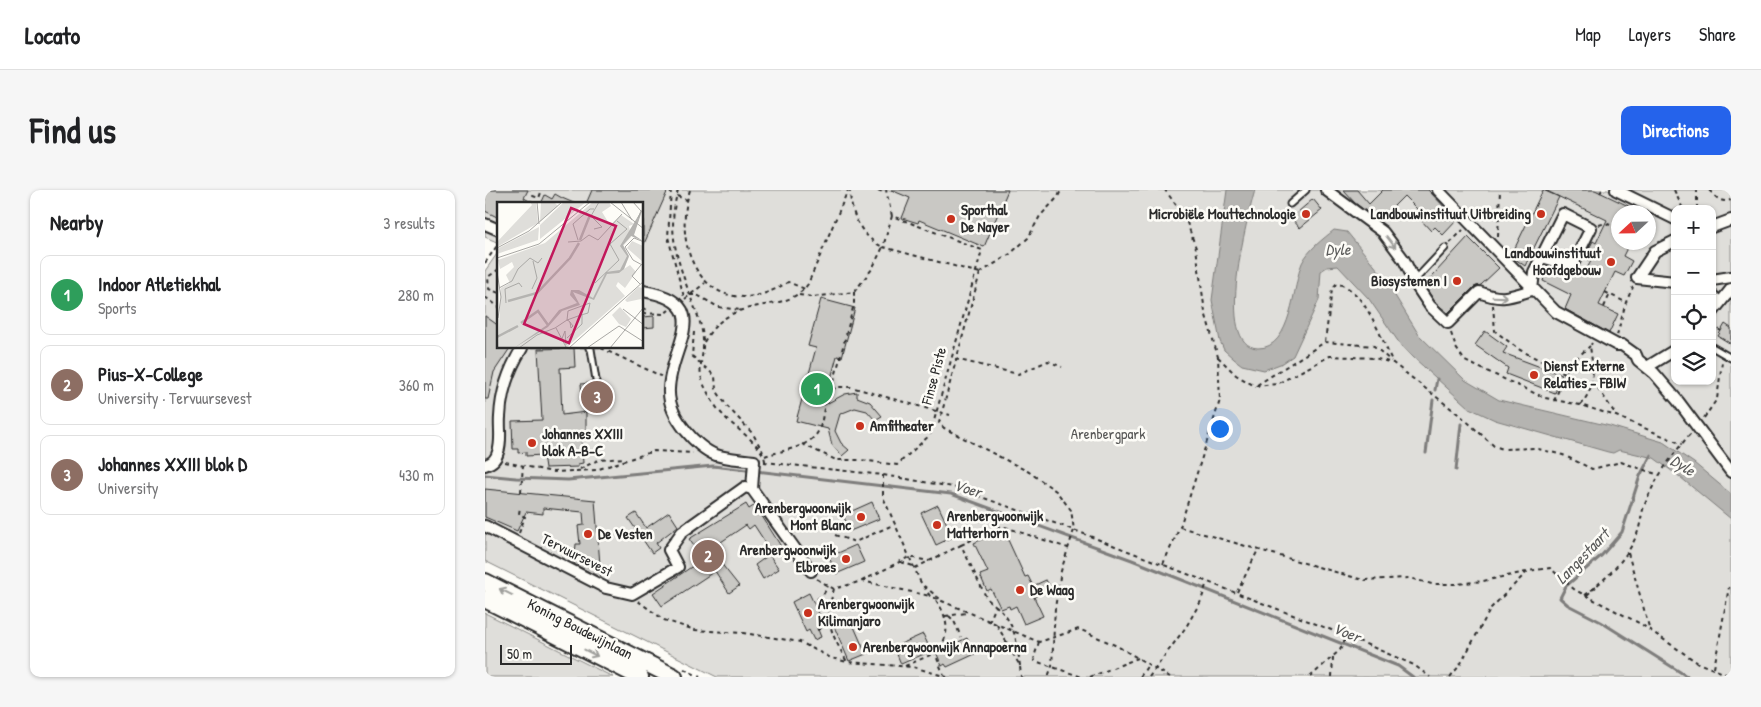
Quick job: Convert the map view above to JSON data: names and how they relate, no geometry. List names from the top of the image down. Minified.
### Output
{"streets":{"highway":["Koning Boudewijnlaan"],"street":["Tervuursevest"],"path":["Finse Piste"]},"water":["Dyle","Voer","Langestaart"],"parks":["Arenbergpark"],"places":["Microbiële Mouttechnologie","Landbouwinstituut Uitbreiding","Sporthal De Nayer","Landbouwinstituut Hoofdgebouw","Biosystemen I","Dienst Externe Relaties - FBIW","Amfitheater","Johannes XXIII blok A-B-C","Arenbergwoonwijk Mont Blanc","Arenbergwoonwijk Matterhorn","De Vesten","Arenbergwoonwijk Elbroes","De Waag","Arenbergwoonwijk Kilimanjaro","Arenbergwoonwijk Annapoerna"],"scale_bar":"50 m","north":"left","page":{"header":"Locato","nav":["Map","Layers","Share"],"buttons":"Directions","title":"Find us","heading":["Nearby","3 results"],"map_buttons":["+","−"],"list":[{"mark":"1","name":"Indoor Atletiekhal","note":"Sports","value":"280 m"},{"mark":"2","name":"Pius-X-College","note":"University · Tervuursevest","value":"360 m"},{"mark":"3","name":"Johannes XXIII blok D","note":"University","value":"430 m"}],"pins":["1","3","2"],"scale":"50 m"}}
